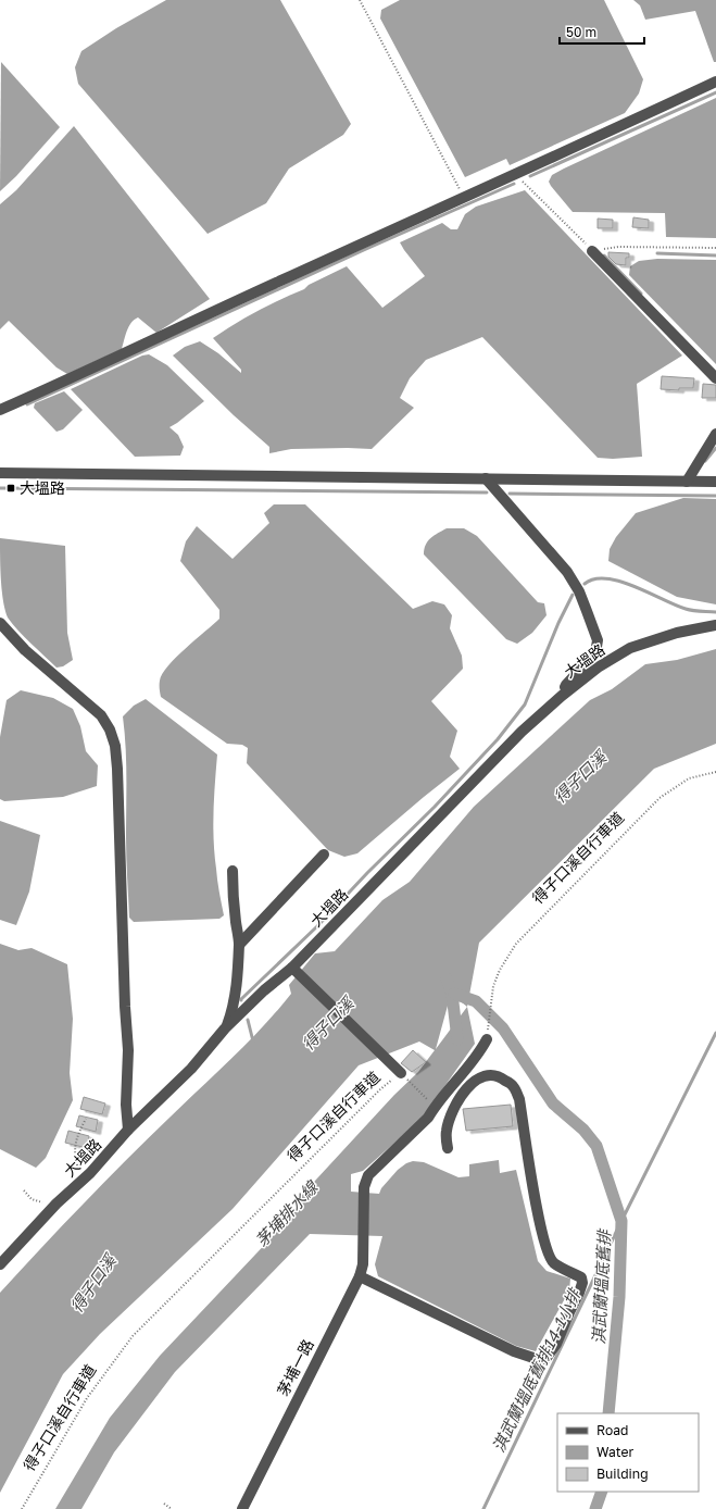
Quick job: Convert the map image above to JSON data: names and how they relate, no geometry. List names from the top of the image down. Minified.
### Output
{"streets":{"street":["大塭路","茅埔一路"],"path":["得子口溪自行車道"]},"crossings":[["得子口溪自行車道","茅埔一路"]],"water":["得子口溪","茅埔排水線","淇武蘭塭底舊排","淇武蘭塭底舊排14-1小排"],"places":{"transit":["大塭路"]},"legend":["Road","Water","Building"],"scale_bar":"50 m"}
